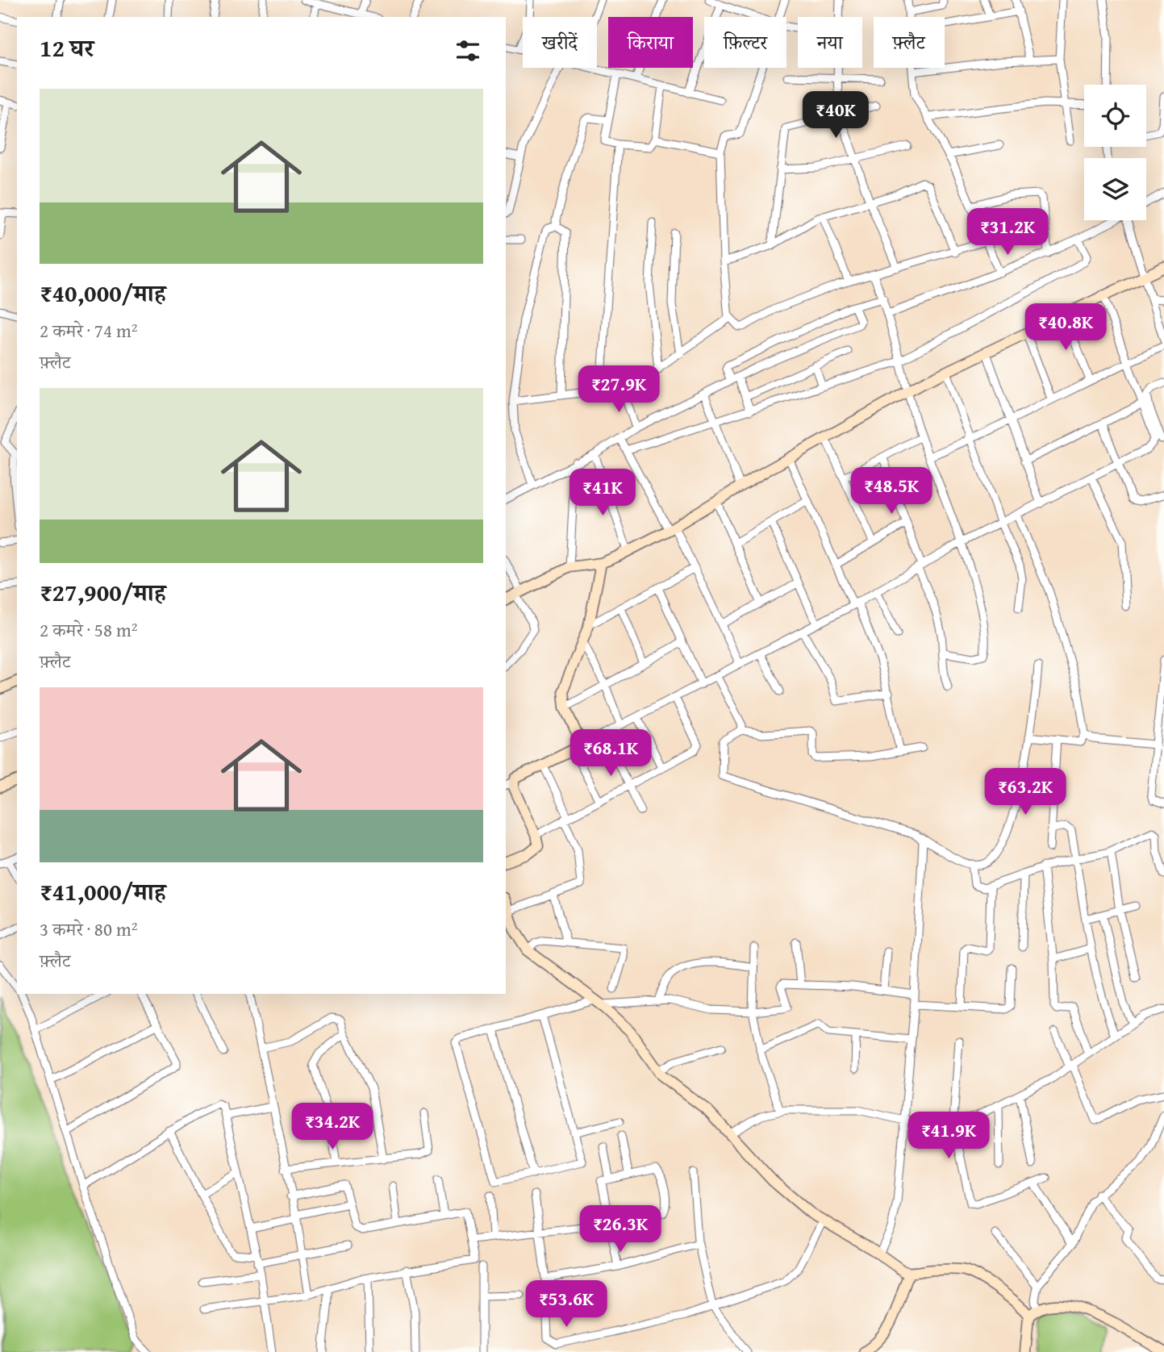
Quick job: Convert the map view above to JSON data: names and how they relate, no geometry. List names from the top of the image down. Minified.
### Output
{"page":{"chip":["खरीदें","किराया","फ़िल्टर","नया","फ़्लैट"],"heading":"12 घर","list":[{"name":"₹40,000/माह","note":"2 कमरे · 74 m² · फ़्लैट"},{"name":"₹27,900/माह","note":"2 कमरे · 58 m² · फ़्लैट"},{"name":"₹41,000/माह","note":"3 कमरे · 80 m² · फ़्लैट"}],"price":["₹40K","₹31.2K","₹40.8K","₹27.9K","₹48.5K","₹41K","₹68.1K","₹63.2K","₹34.2K","₹41.9K","₹26.3K","₹53.6K"]}}
